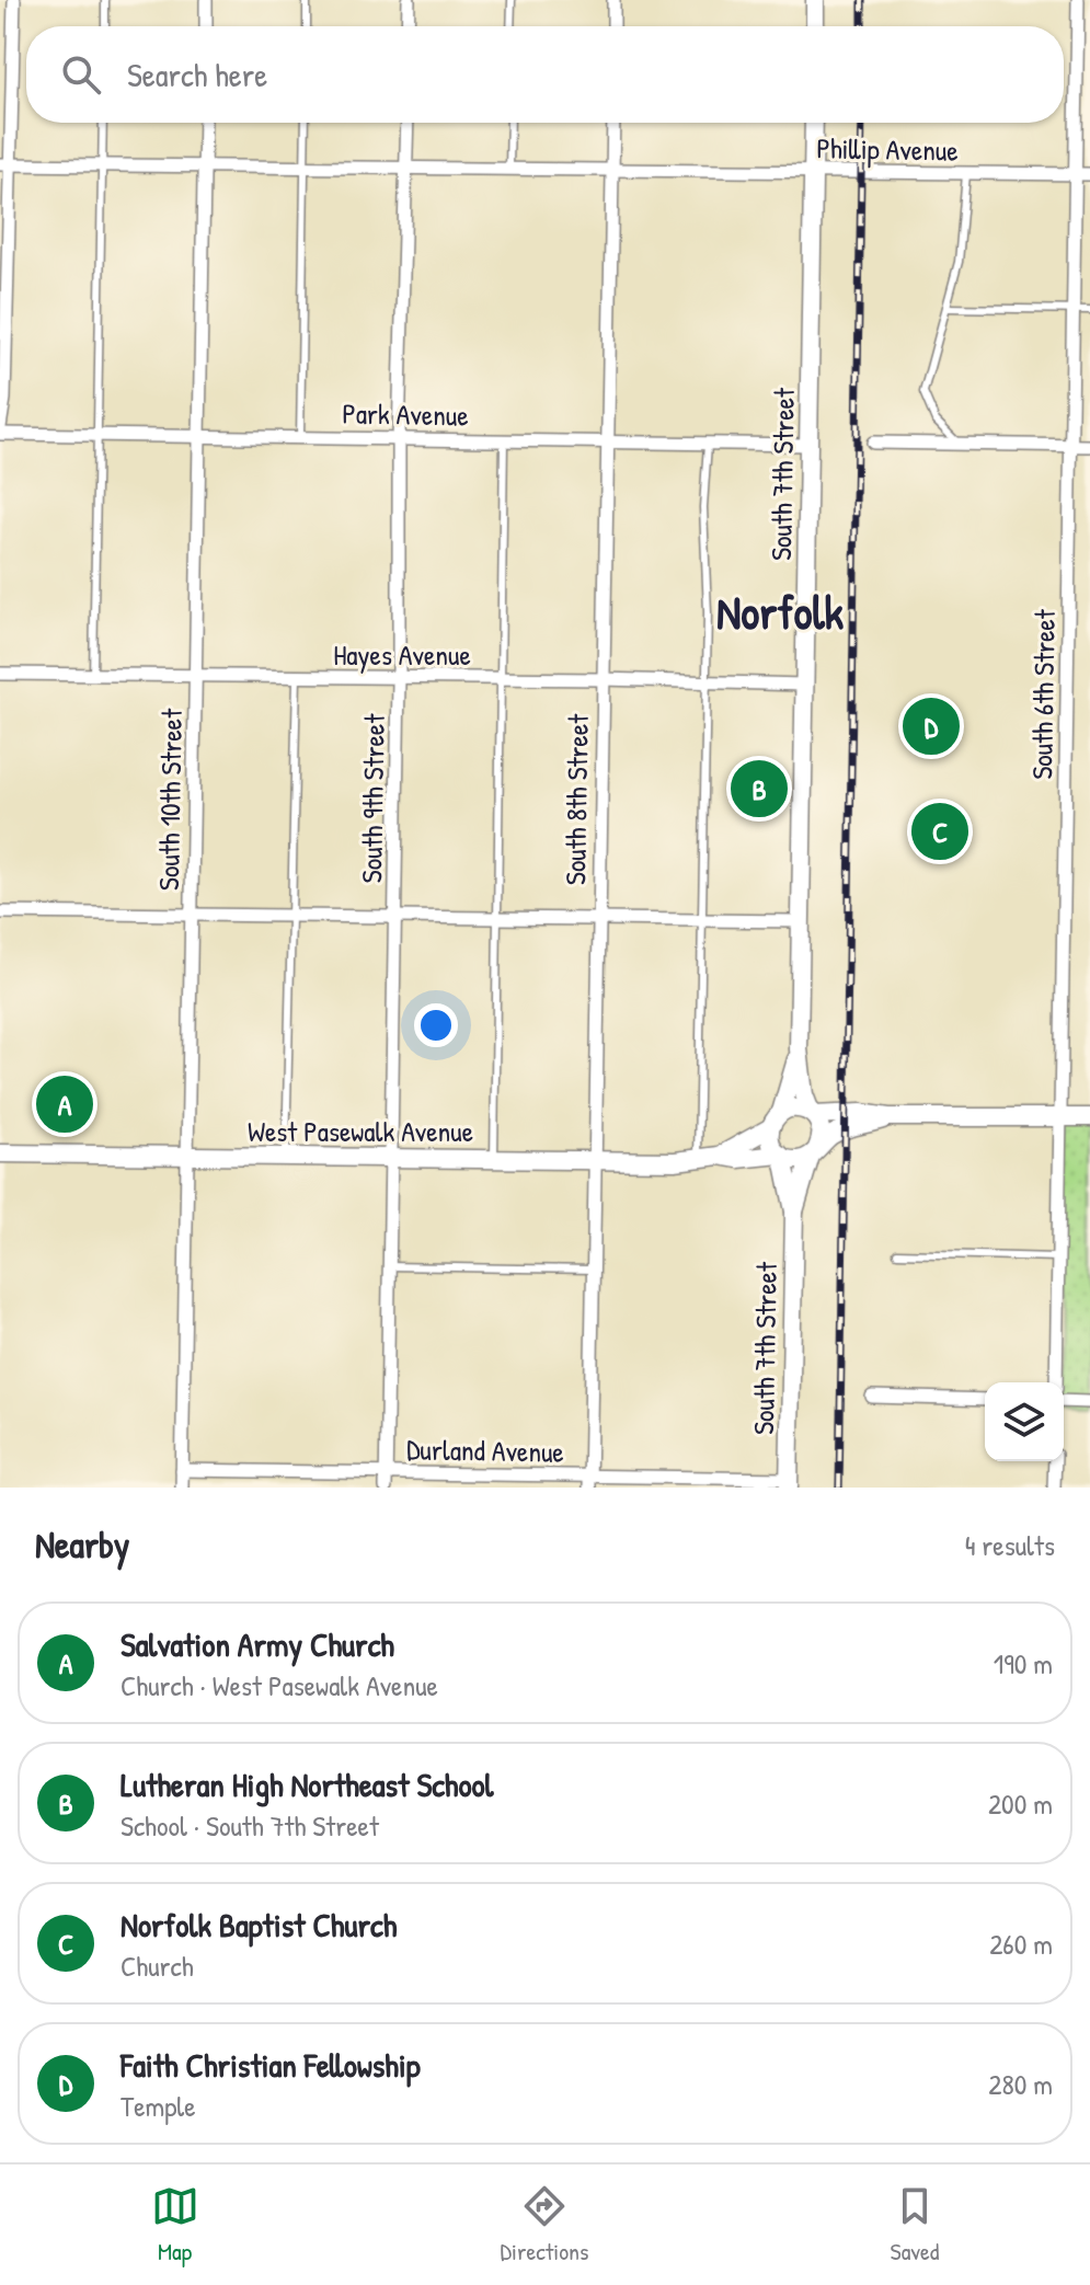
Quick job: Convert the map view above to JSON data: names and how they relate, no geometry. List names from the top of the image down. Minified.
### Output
{"streets":{"street":["Phillip Avenue","Park Avenue","South 7th Street","Hayes Avenue","South 6th Street","South 9th Street","South 10th Street","South 8th Street","West Pasewalk Avenue","Durland Avenue"]},"crossings":[["Phillip Avenue","South 7th Street"],["Phillip Avenue","South 6th Street"],["Phillip Avenue","South 9th Street"],["Phillip Avenue","South 10th Street"],["Phillip Avenue","South 8th Street"],["Park Avenue","South 7th Street"],["Park Avenue","South 9th Street"],["Park Avenue","South 10th Street"],["Park Avenue","South 8th Street"],["South 7th Street","Hayes Avenue"],["South 7th Street","West Pasewalk Avenue"],["South 7th Street","Durland Avenue"],["Hayes Avenue","South 9th Street"],["Hayes Avenue","South 10th Street"],["Hayes Avenue","South 8th Street"],["South 9th Street","West Pasewalk Avenue"],["South 9th Street","Durland Avenue"],["South 10th Street","West Pasewalk Avenue"],["South 10th Street","Durland Avenue"],["South 8th Street","West Pasewalk Avenue"],["South 8th Street","Durland Avenue"]],"districts":["Norfolk"],"page":{"search":"Search here","pins":["D","B","C","A"],"heading":["Nearby","4 results"],"list":[{"mark":"A","name":"Salvation Army Church","note":"Church · West Pasewalk Avenue","value":"190 m"},{"mark":"B","name":"Lutheran High Northeast School","note":"School · South 7th Street","value":"200 m"},{"mark":"C","name":"Norfolk Baptist Church","note":"Church","value":"260 m"},{"mark":"D","name":"Faith Christian Fellowship","note":"Temple","value":"280 m"}],"nav":["Map","Directions","Saved"]}}
